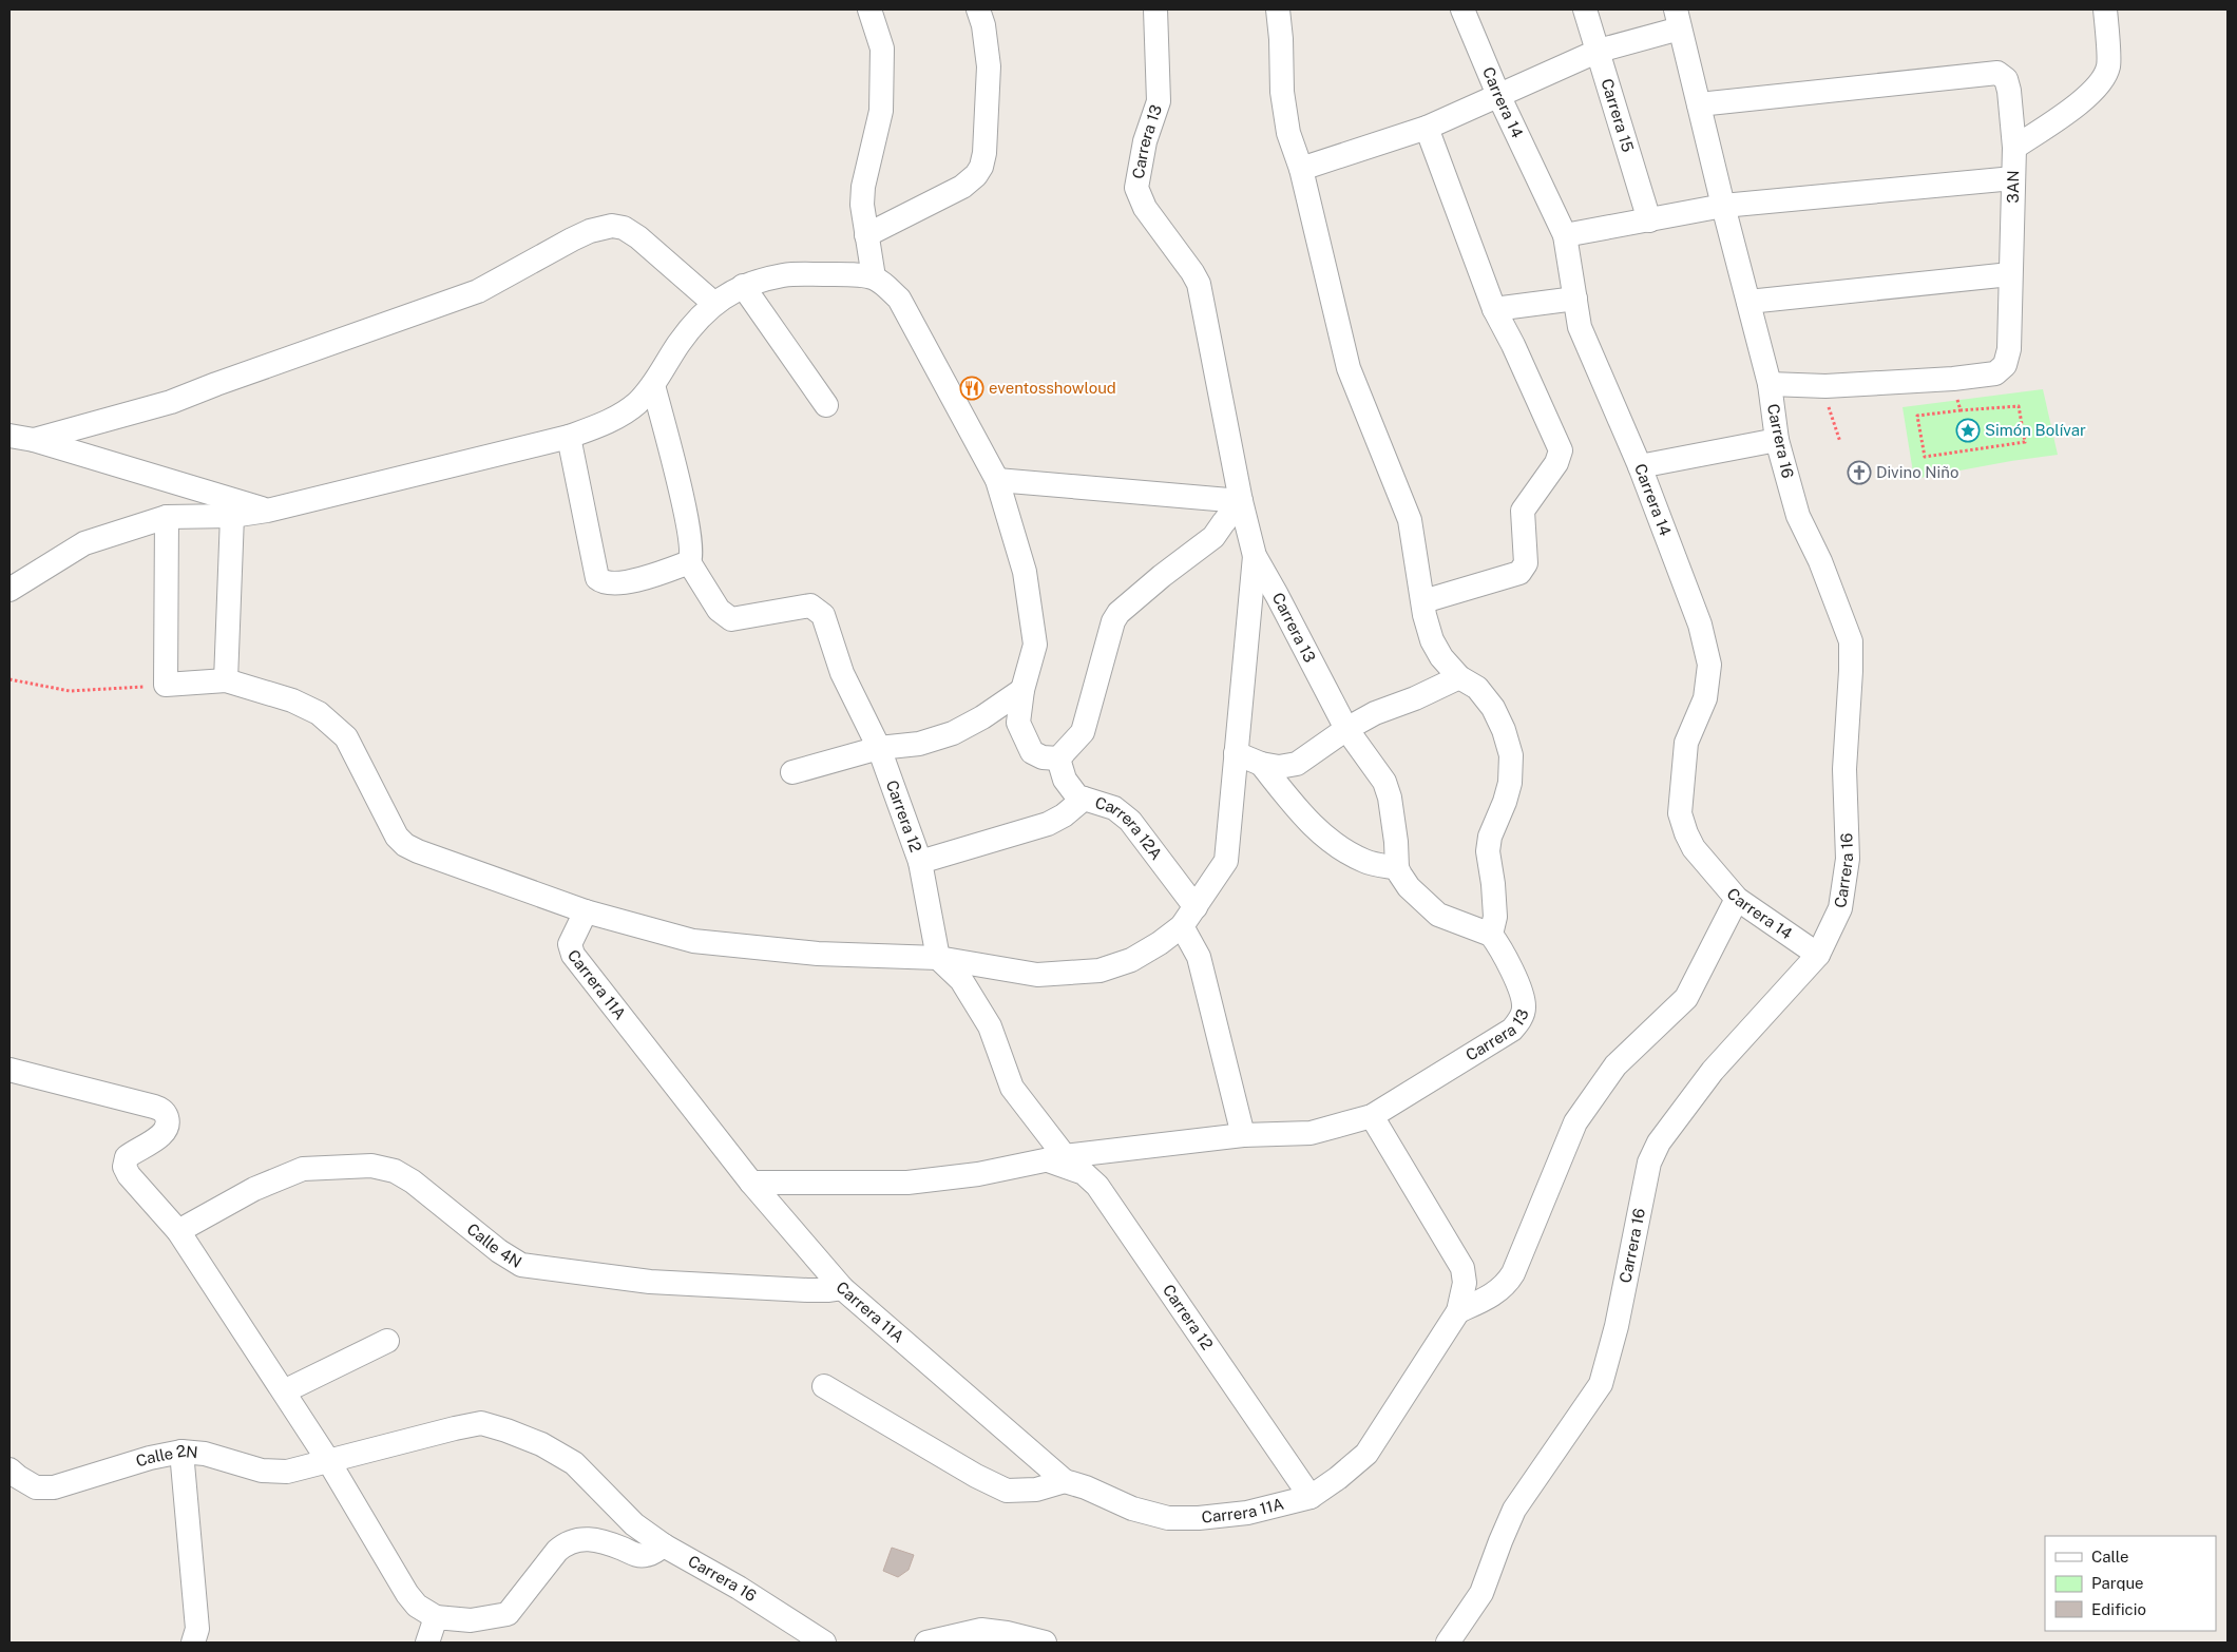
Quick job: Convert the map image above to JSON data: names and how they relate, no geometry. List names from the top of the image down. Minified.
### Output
{"streets":{"street":["Carrera 14","Carrera 15","Carrera 13","3AN","Carrera 16","Carrera 12","Carrera 12A","Carrera 11A","Calle 4N","Calle 2N"]},"crossings":[["Carrera 14","Carrera 16"],["Carrera 13","Carrera 12"],["Carrera 13","Carrera 11A"],["3AN","Carrera 16"],["Carrera 16","Calle 2N"],["Carrera 12","Carrera 11A"],["Carrera 11A","Calle 4N"]],"places":{"restaurant":["eventosshowloud"],"place":["Simón Bolívar"],"church":["Divino Niño"]},"legend":["Calle","Parque","Edificio"]}
